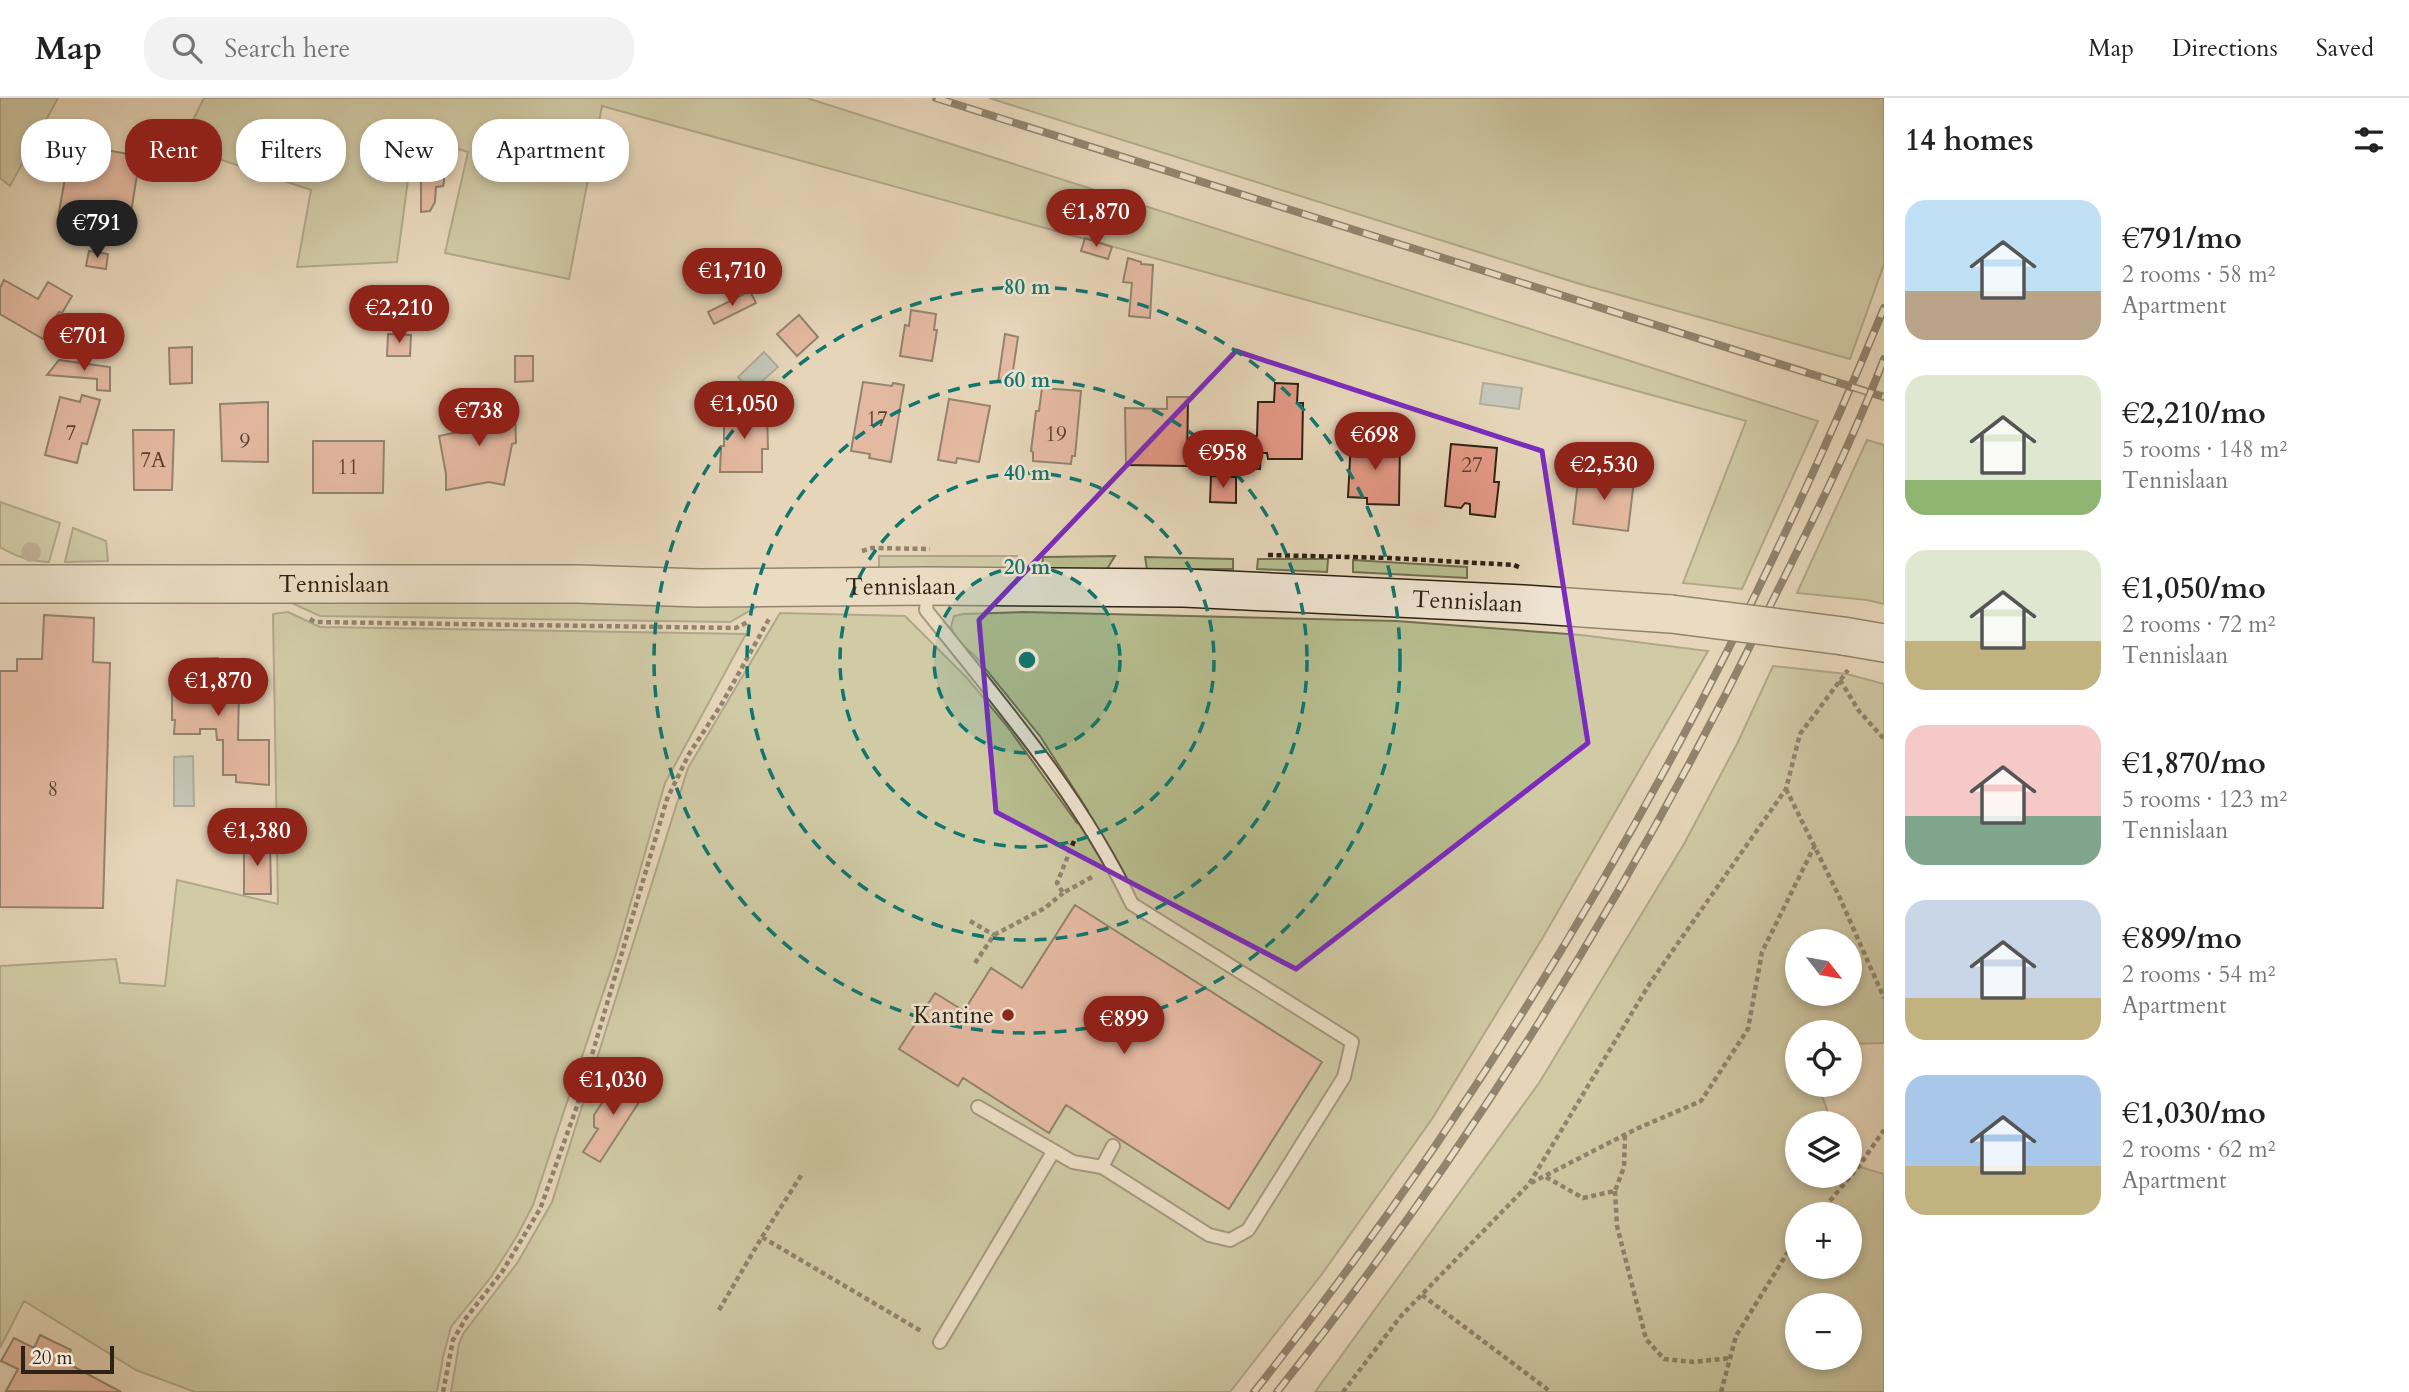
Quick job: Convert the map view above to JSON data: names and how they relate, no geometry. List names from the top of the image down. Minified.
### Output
{"streets":{"street":["Tennislaan"]},"places":["Kantine"],"house_numbers":["17","7","19","9","7A","27","11","8"],"scale_bar":"20 m","north":"bottom right","page":{"header":"Map","search":"Search here","nav":["Map","Directions","Saved"],"heading":"14 homes","chip":["Buy","Rent","Filters","New","Apartment"],"list":[{"name":"€791/mo","note":"2 rooms · 58 m² · Apartment"},{"name":"€2,210/mo","note":"5 rooms · 148 m² · Tennislaan"},{"name":"€1,050/mo","note":"2 rooms · 72 m² · Tennislaan"},{"name":"€1,870/mo","note":"5 rooms · 123 m² · Tennislaan"},{"name":"€899/mo","note":"2 rooms · 54 m² · Apartment"},{"name":"€1,030/mo","note":"2 rooms · 62 m² · Apartment"}],"price":["€1,870","€791","€1,710","€2,210","€701","€1,050","€738","€698","€958","€2,530","€1,870","€1,380","€899","€1,030"],"map_buttons":["+","−"],"scale":"20 m"},"rings":["80 m","60 m","40 m","20 m"]}
